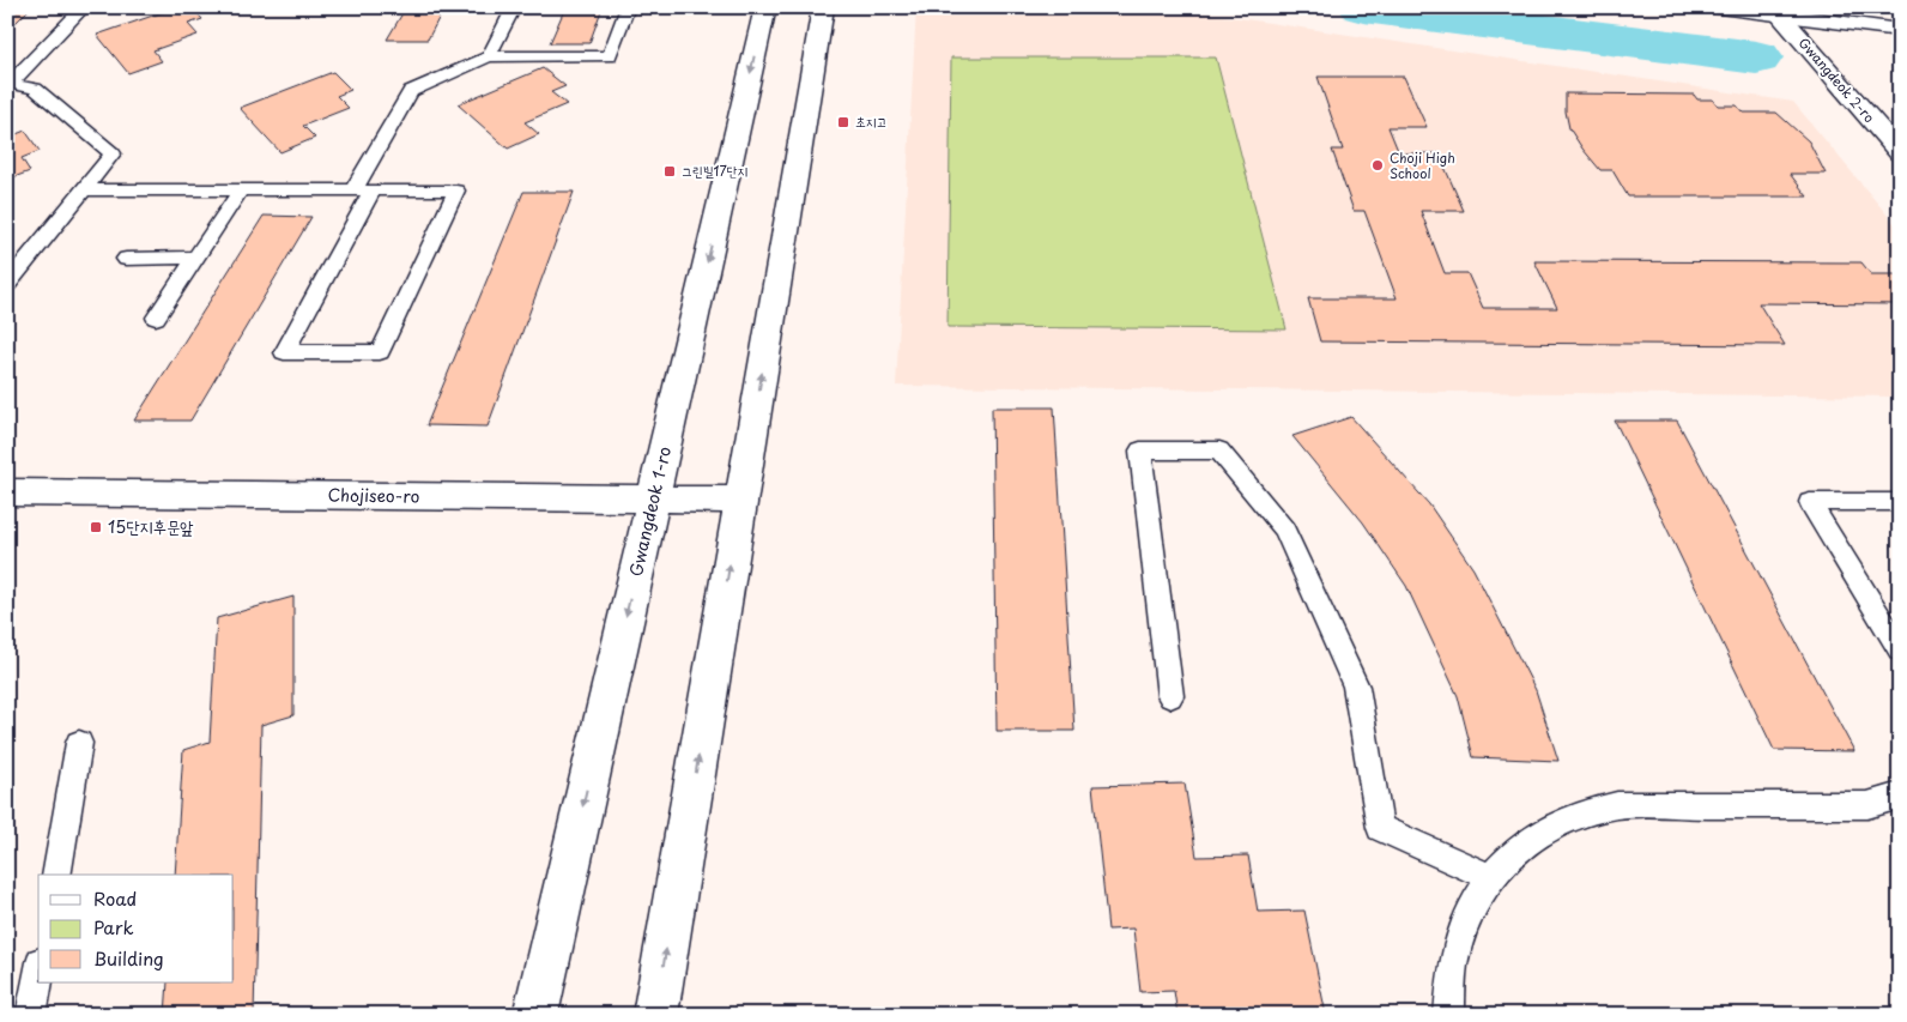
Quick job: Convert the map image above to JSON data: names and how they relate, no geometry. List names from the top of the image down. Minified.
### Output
{"streets":{"street":["Gwangdeok 2-ro","Chojiseo-ro","Gwangdeok 1-ro"]},"crossings":[["Chojiseo-ro","Gwangdeok 1-ro"]],"places":{"transit":["초지고","그린빌17단지","15단지후문앞"],"other":["Choji High School"]},"legend":["Road","Park","Building"]}
